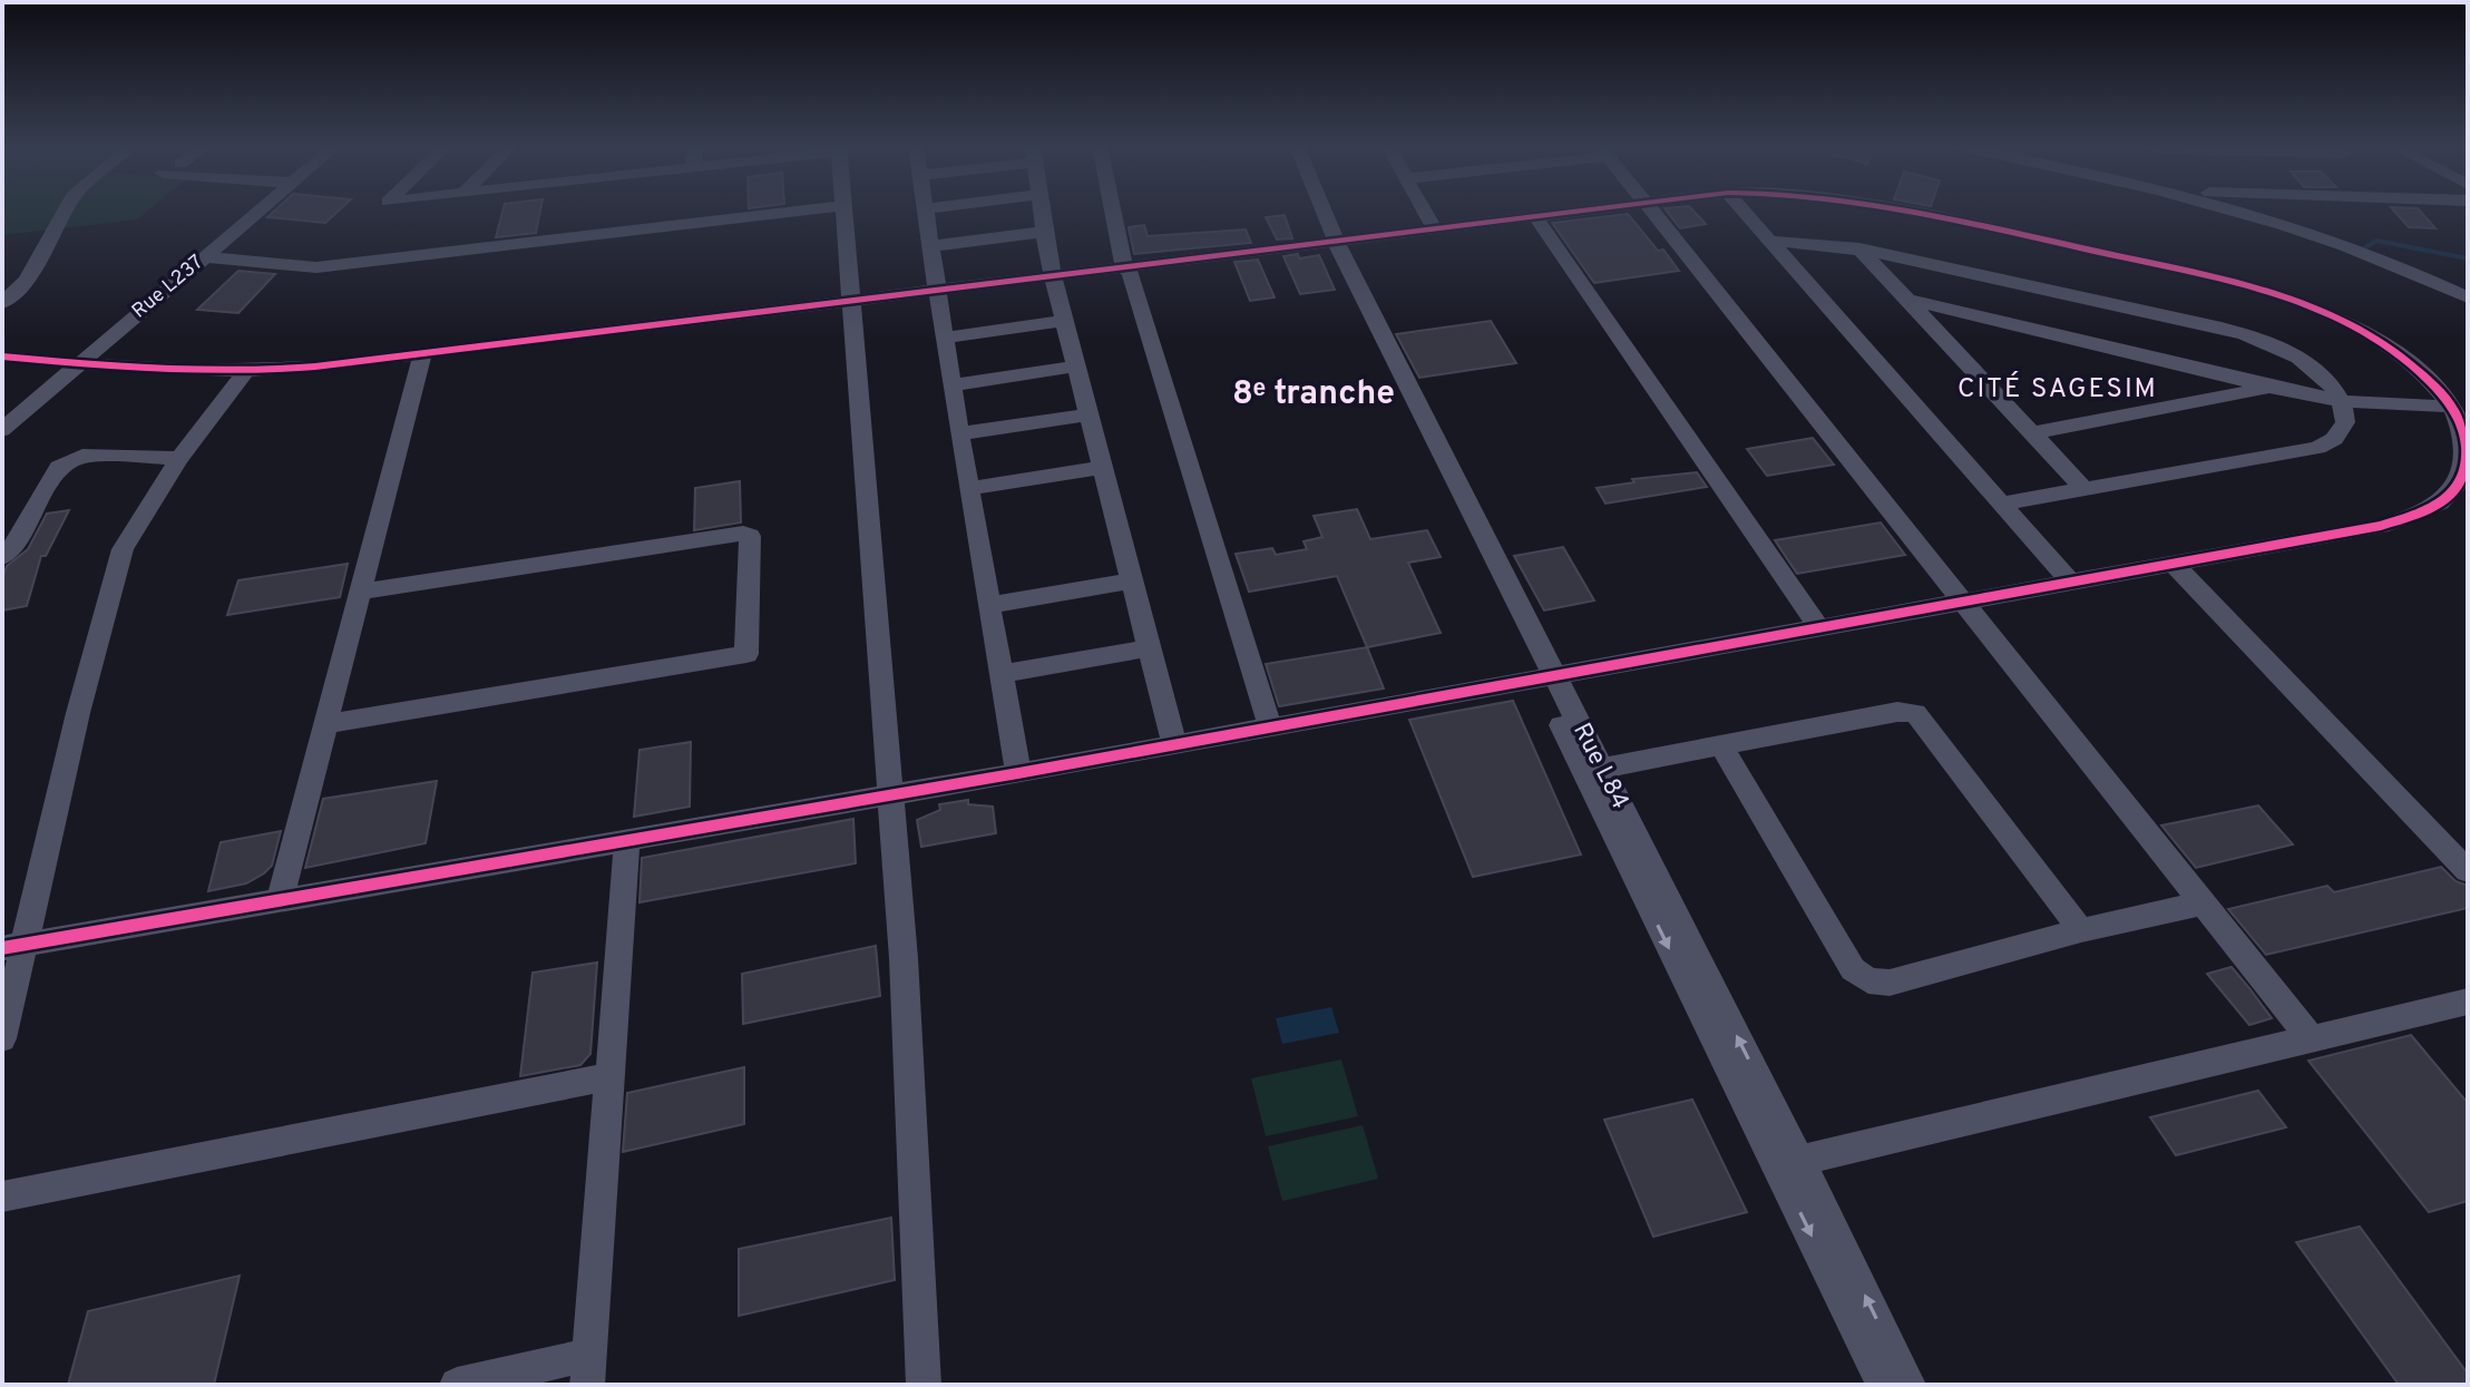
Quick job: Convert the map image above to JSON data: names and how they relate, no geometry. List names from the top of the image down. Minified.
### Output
{"streets":{"street":["Rue L237","Rue L84"]},"districts":["CITÉ SAGESIM","8ᵉ tranche"]}
